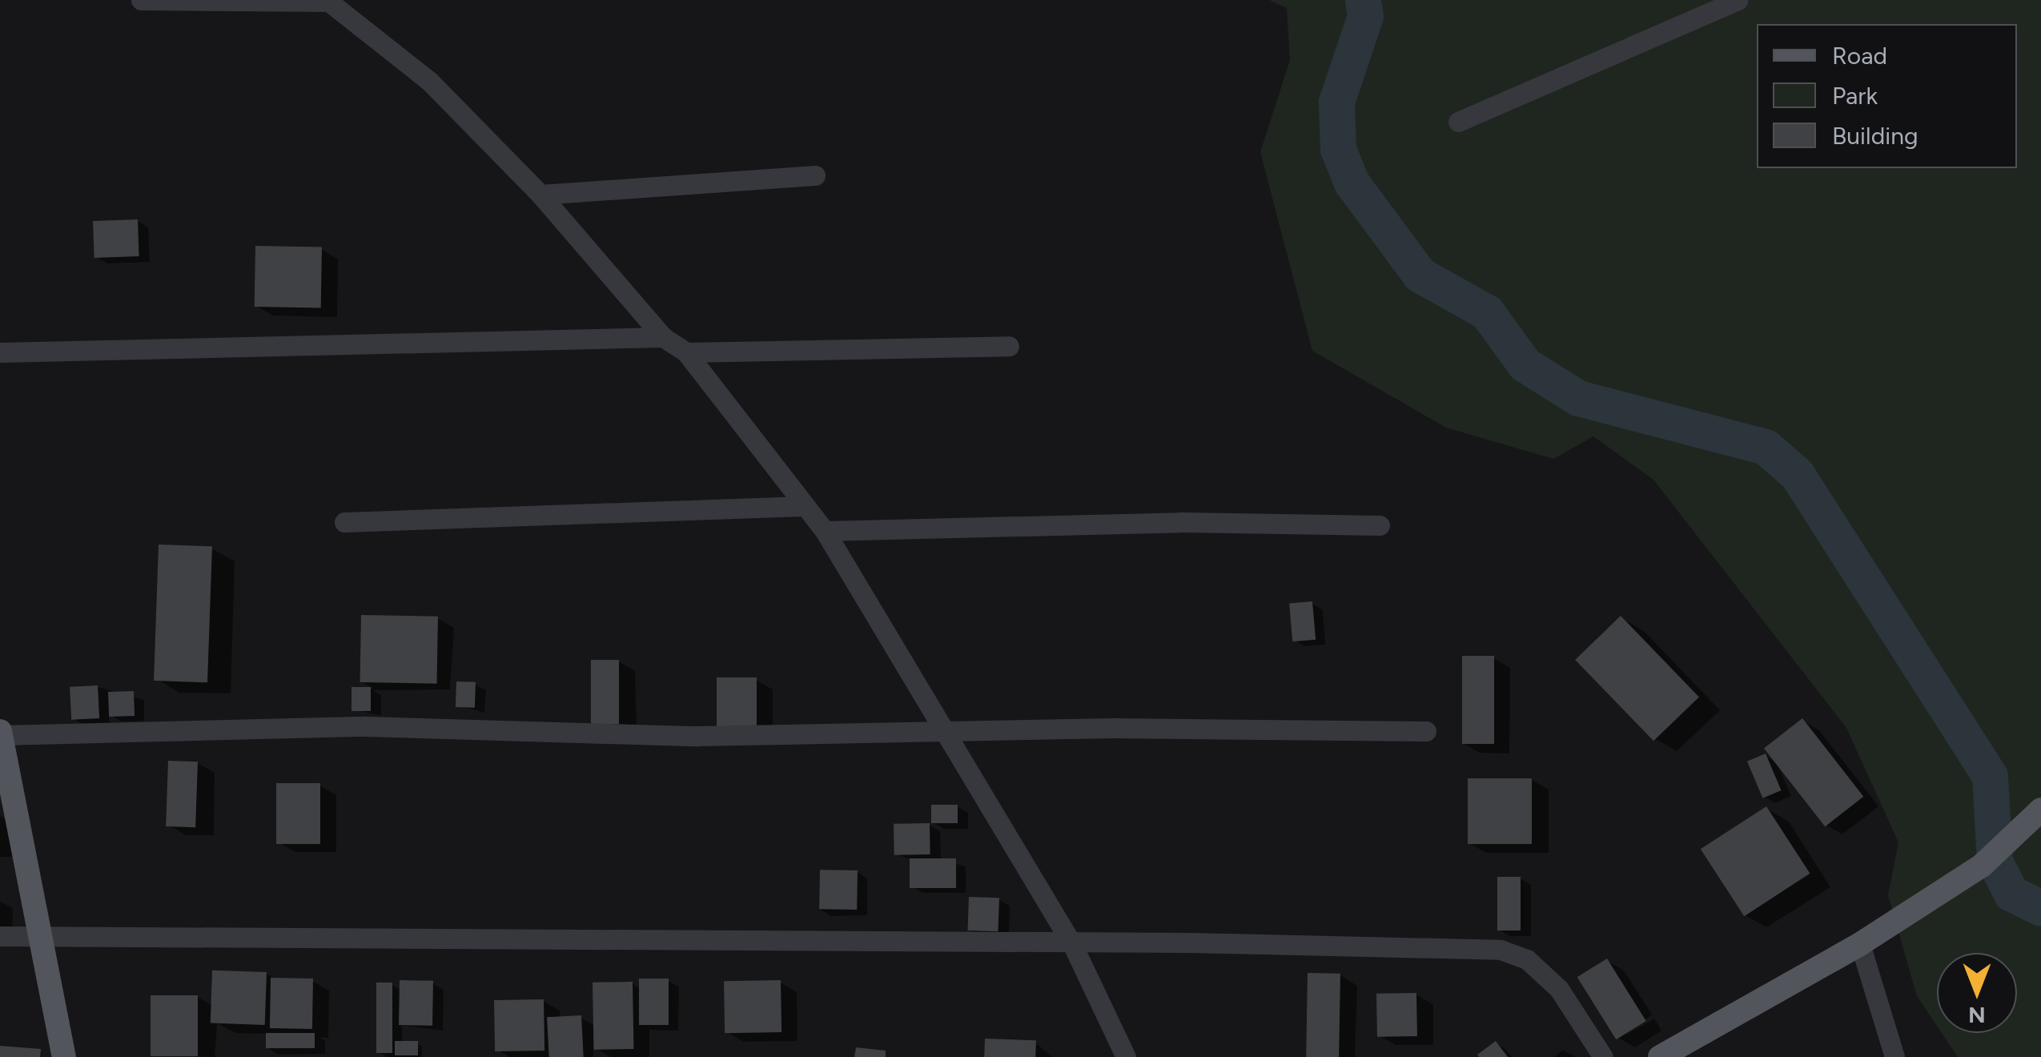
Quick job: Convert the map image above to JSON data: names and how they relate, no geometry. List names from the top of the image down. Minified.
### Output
{"legend":["Road","Park","Building"],"north":"bottom"}
